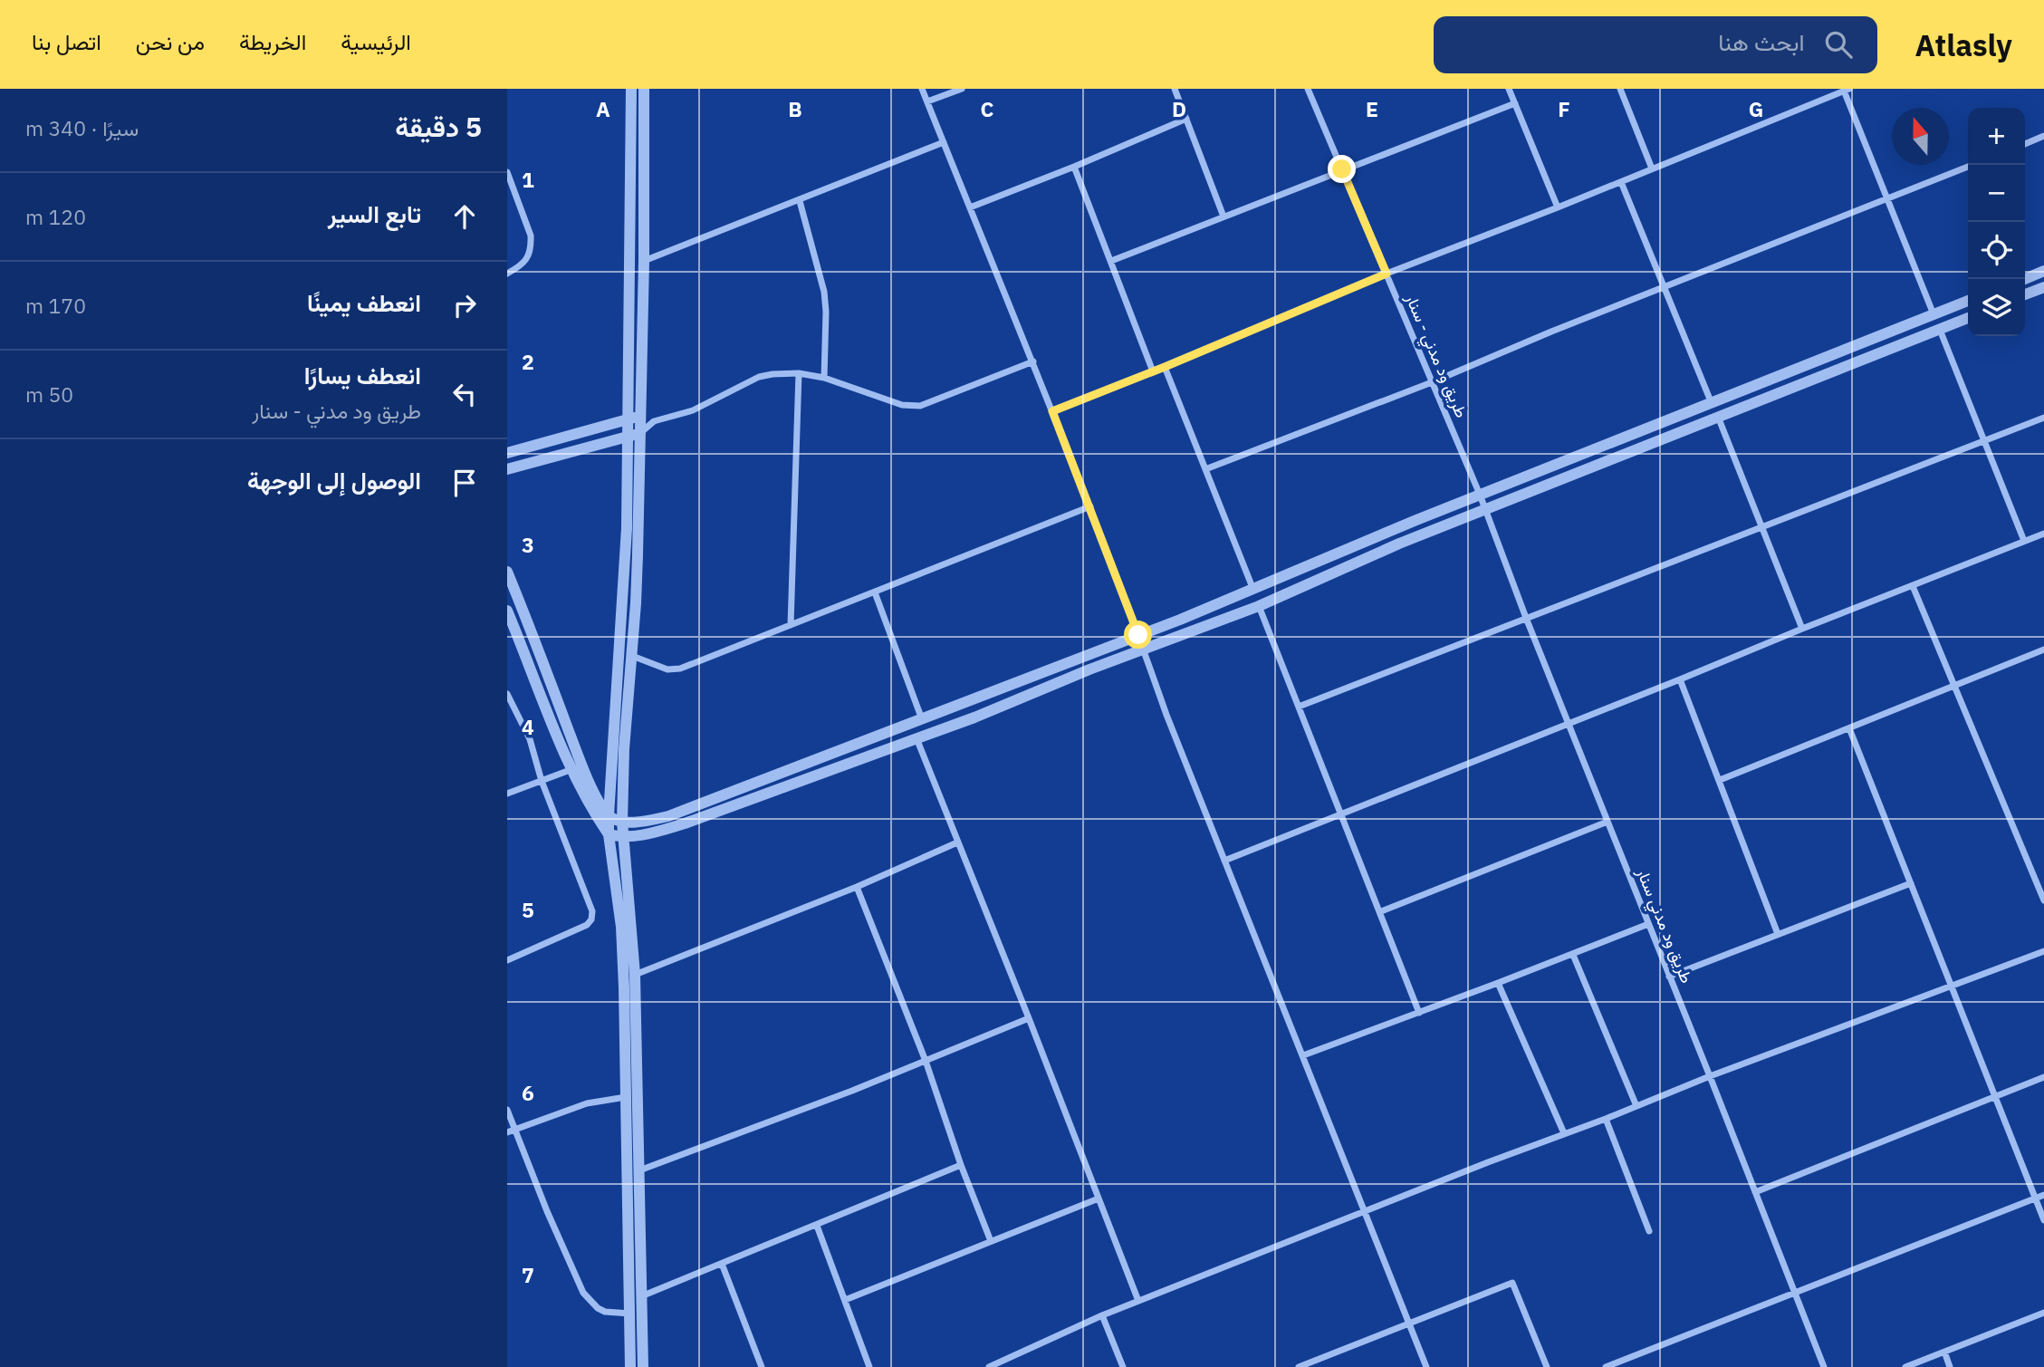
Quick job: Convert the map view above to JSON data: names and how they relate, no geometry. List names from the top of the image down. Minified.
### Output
{"streets":{"street":["طريق ود مدني - سنار","طريق ود مدني سنار"]},"crossings":[["طريق ود مدني - سنار","طريق ود مدني سنار"]],"north":"top","page":{"header":"Atlasly","search":"ابحث هنا","nav":["الرئيسية","الخريطة","من نحن","اتصل بنا"],"heading":["5 دقيقة","سيرًا · 340 m"],"map_buttons":["+","−"],"list":[["تابع السير","120 m"],["انعطف يمينًا","170 m"],["انعطف يسارًا","طريق ود مدني - سنار","50 m"],"الوصول إلى الوجهة"]},"grid":{"columns":["A","B","C","D","E","F","G"],"rows":["1","2","3","4","5","6","7"]}}
